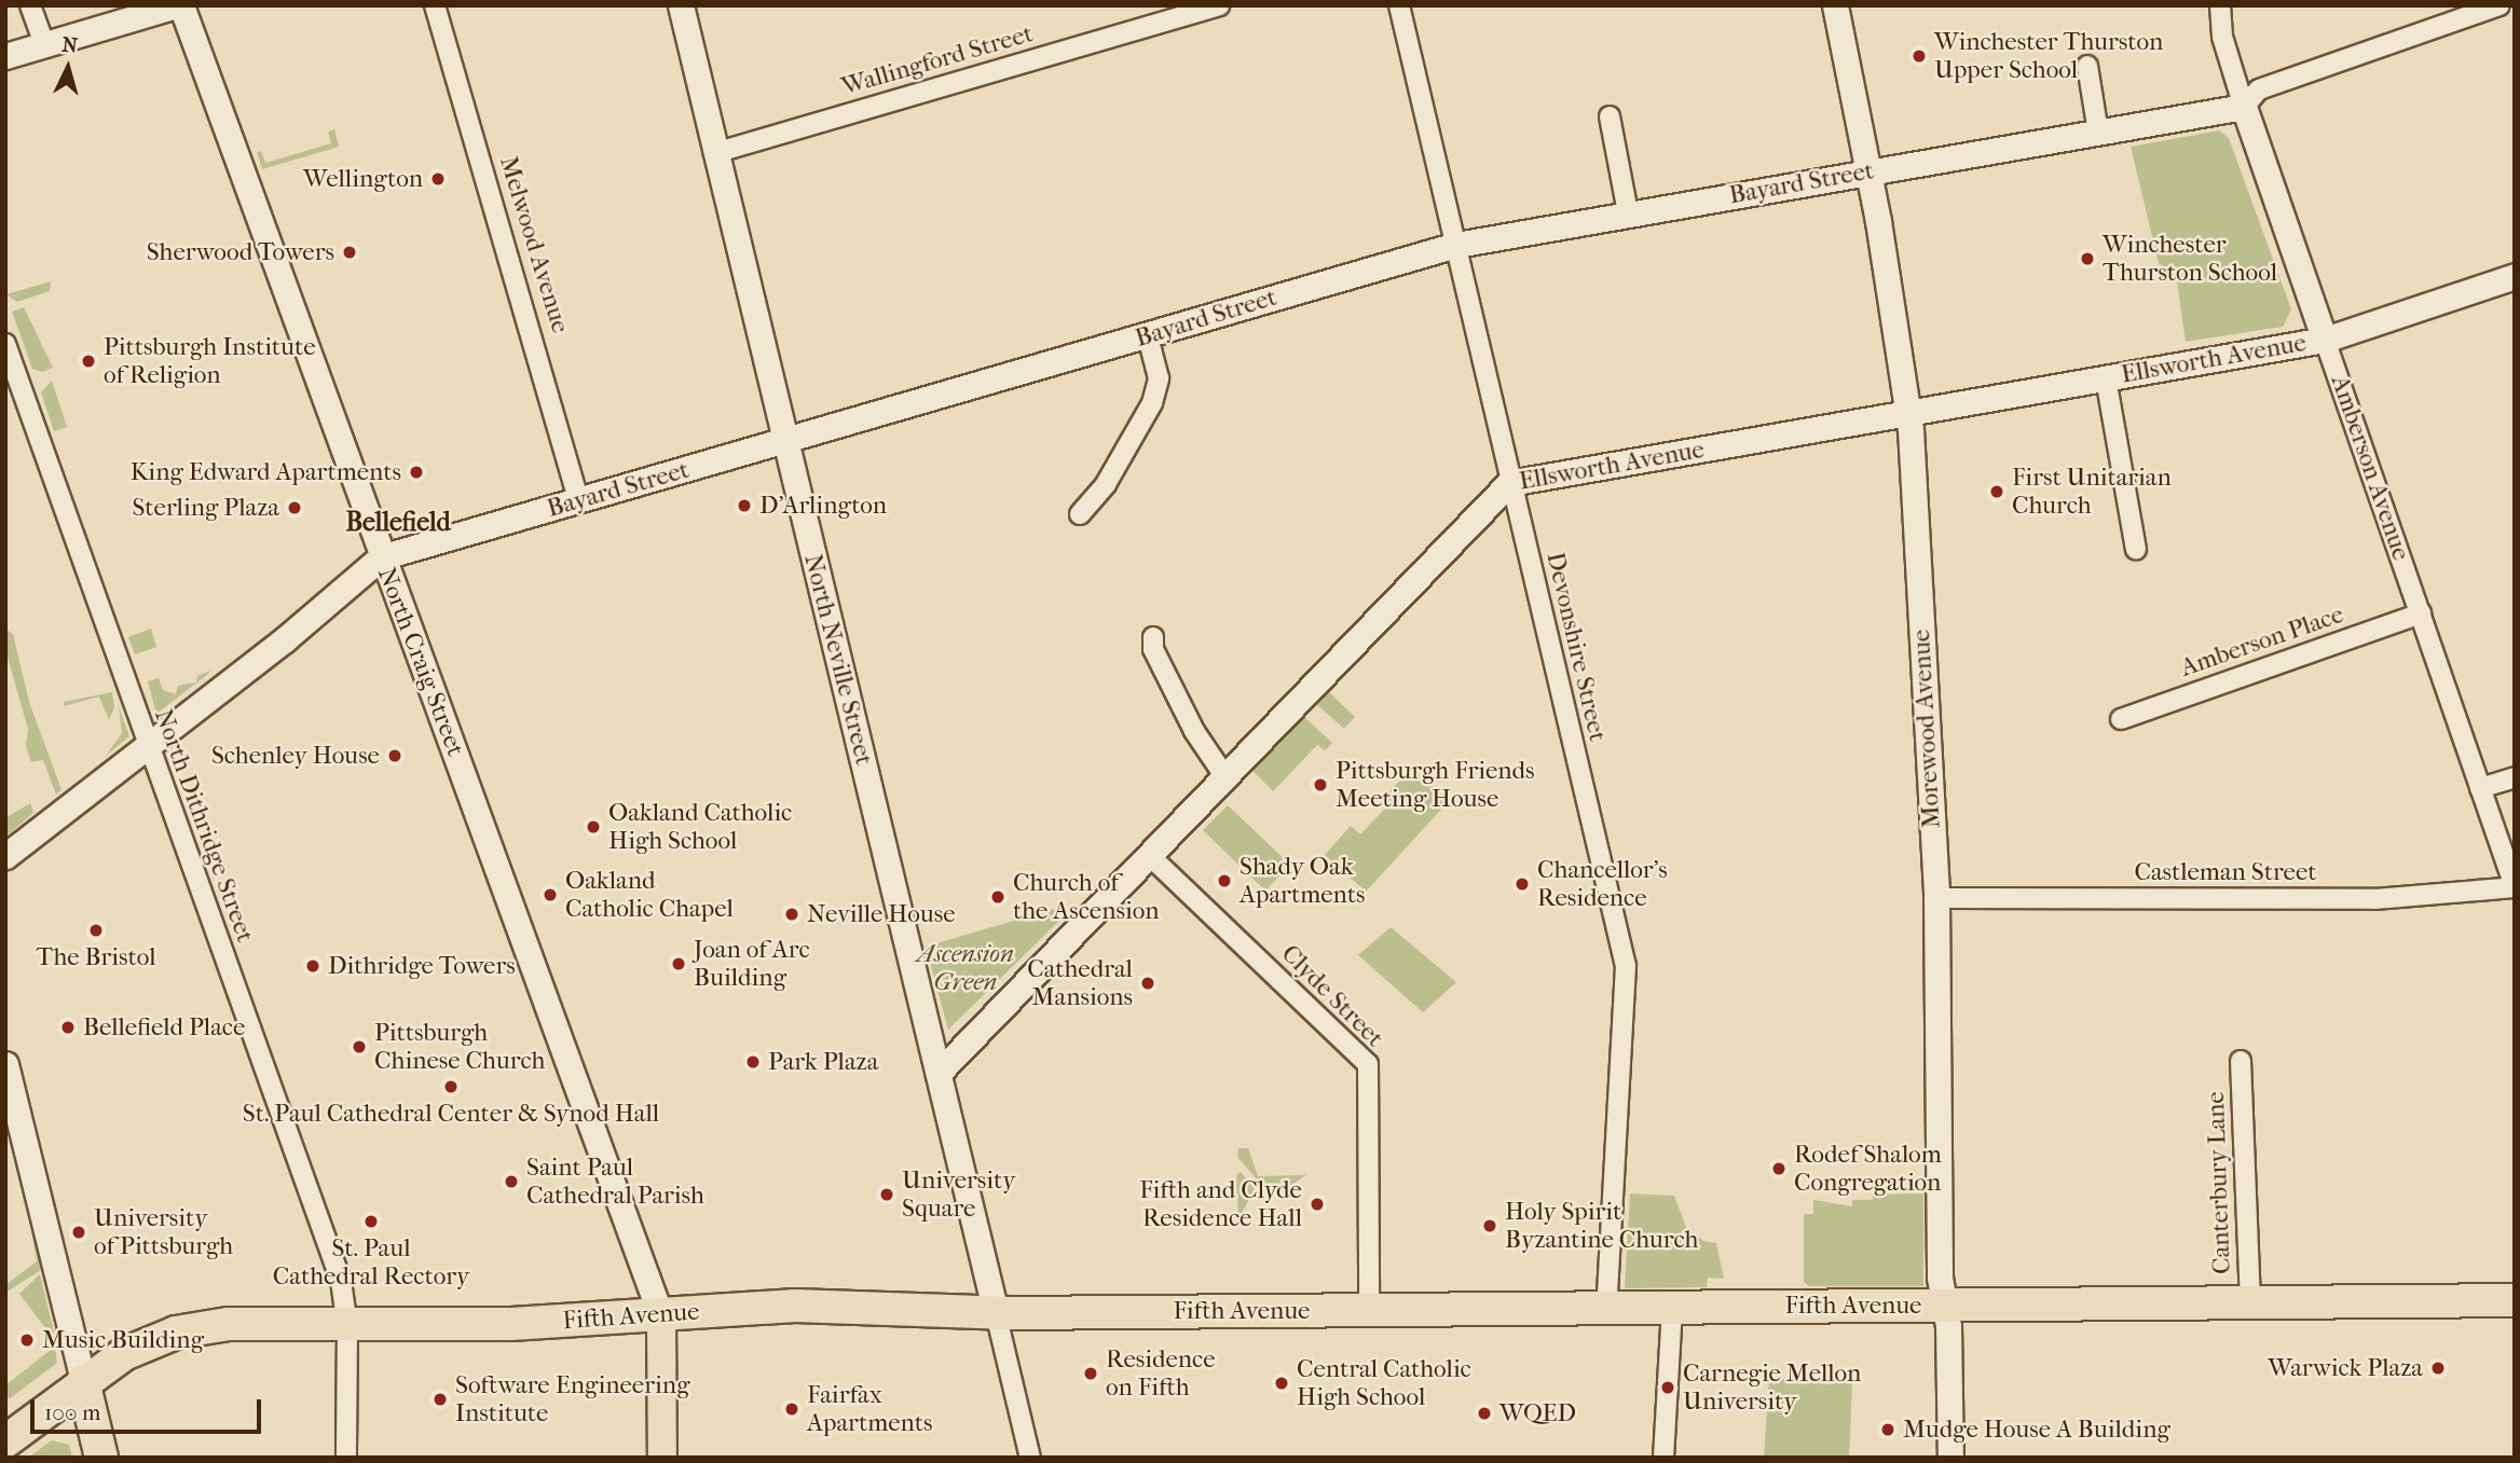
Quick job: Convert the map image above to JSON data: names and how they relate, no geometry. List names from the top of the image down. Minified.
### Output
{"streets":{"highway":["Fifth Avenue"],"street":["Wallingford Street","Bayard Street","Melwood Avenue","Ellsworth Avenue","Amberson Avenue","Amberson Place","Devonshire Street","North Neville Street","North Craig Street","Morewood Avenue","North Dithridge Street","Castleman Street","Clyde Street","Canterbury Lane"]},"crossings":[["Wallingford Street","North Neville Street"],["Bayard Street","Melwood Avenue"],["Bayard Street","Amberson Avenue"],["Bayard Street","Devonshire Street"],["Bayard Street","North Neville Street"],["Bayard Street","North Craig Street"],["Bayard Street","Morewood Avenue"],["Bayard Street","North Dithridge Street"],["Ellsworth Avenue","Amberson Avenue"],["Ellsworth Avenue","Devonshire Street"],["Ellsworth Avenue","North Neville Street"],["Ellsworth Avenue","Morewood Avenue"],["Ellsworth Avenue","Clyde Street"],["Amberson Avenue","Amberson Place"],["Amberson Avenue","Castleman Street"],["Devonshire Street","Fifth Avenue"],["North Neville Street","Fifth Avenue"],["North Craig Street","Fifth Avenue"],["Morewood Avenue","Castleman Street"],["Morewood Avenue","Fifth Avenue"],["North Dithridge Street","Fifth Avenue"],["Clyde Street","Fifth Avenue"],["Canterbury Lane","Fifth Avenue"]],"districts":["Bellefield"],"parks":["Ascension Green"],"places":["Winchester Thurston Upper School","Wellington","Sherwood Towers","Winchester Thurston School","Pittsburgh Institute of Religion","King Edward Apartments","First Unitarian Church","D'Arlington","Sterling Plaza","Schenley House","Pittsburgh Friends Meeting House","Oakland Catholic High School","Shady Oak Apartments","Chancellor's Residence","Oakland Catholic Chapel","Church of the Ascension","Neville House","The Bristol","Joan of Arc Building","Dithridge Towers","Cathedral Mansions","Bellefield Place","Pittsburgh Chinese Church","Park Plaza","St. Paul Cathedral Center & Synod Hall","Rodef Shalom Congregation","Saint Paul Cathedral Parish","University Square","Fifth and Clyde Residence Hall","St. Paul Cathedral Rectory","Holy Spirit Byzantine Church","University of Pittsburgh","Music Building","Warwick Plaza","Residence on Fifth","Central Catholic High School","Carnegie Mellon University","Software Engineering Institute","Fairfax Apartments","WQED","Mudge House A Building"],"scale_bar":"100 m","north":"top"}
